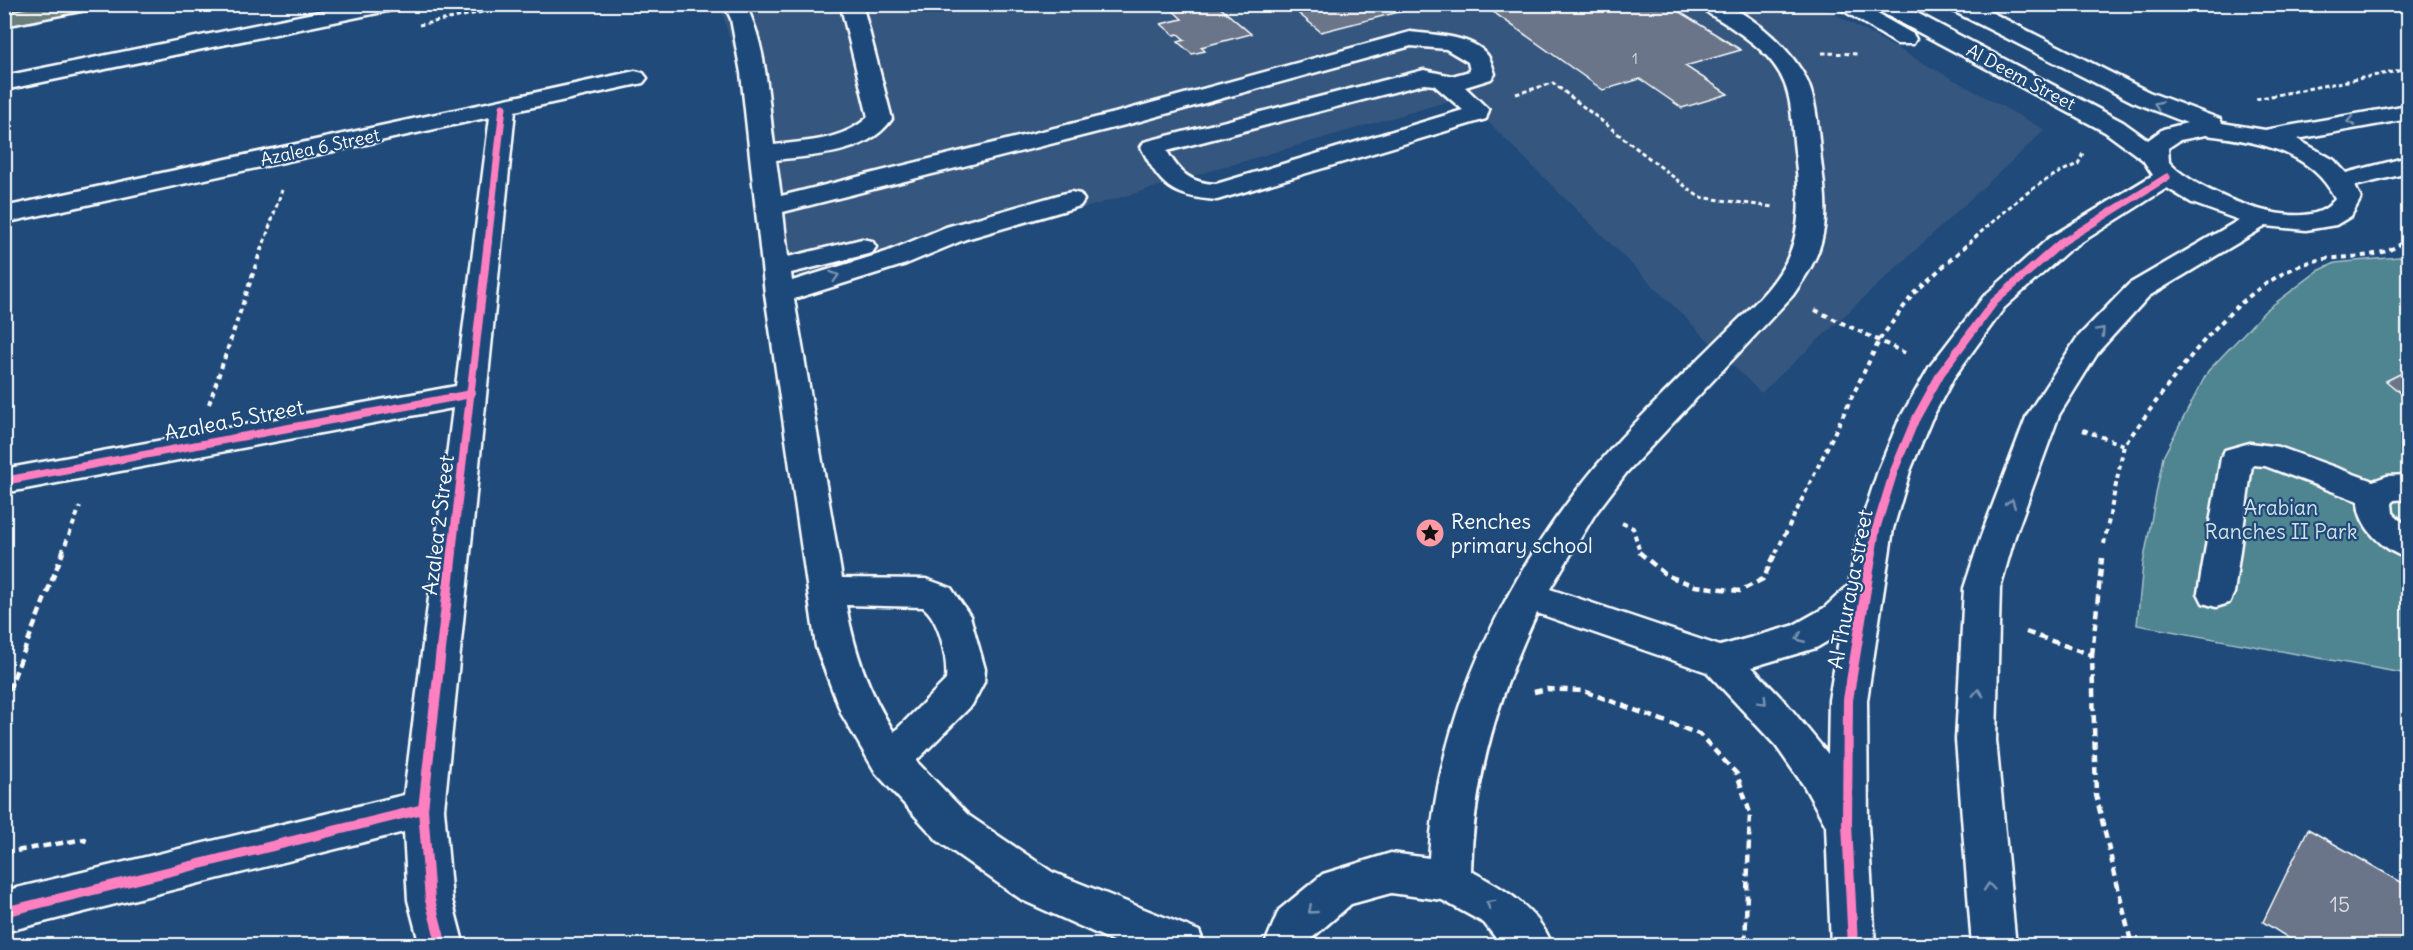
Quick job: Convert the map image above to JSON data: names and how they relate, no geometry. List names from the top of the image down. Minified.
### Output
{"streets":{"street":["Al Deem Street","Azalea 6 Street","Azalea 5 Street","Azalea 2 Street","Al Thuraya street"]},"crossings":[["Al Deem Street","Al Thuraya street"],["Azalea 6 Street","Azalea 2 Street"],["Azalea 5 Street","Azalea 2 Street"]],"parks":["Arabian Ranches II Park"],"places":{"place":["Renches primary school"]},"house_numbers":["1","15"]}
